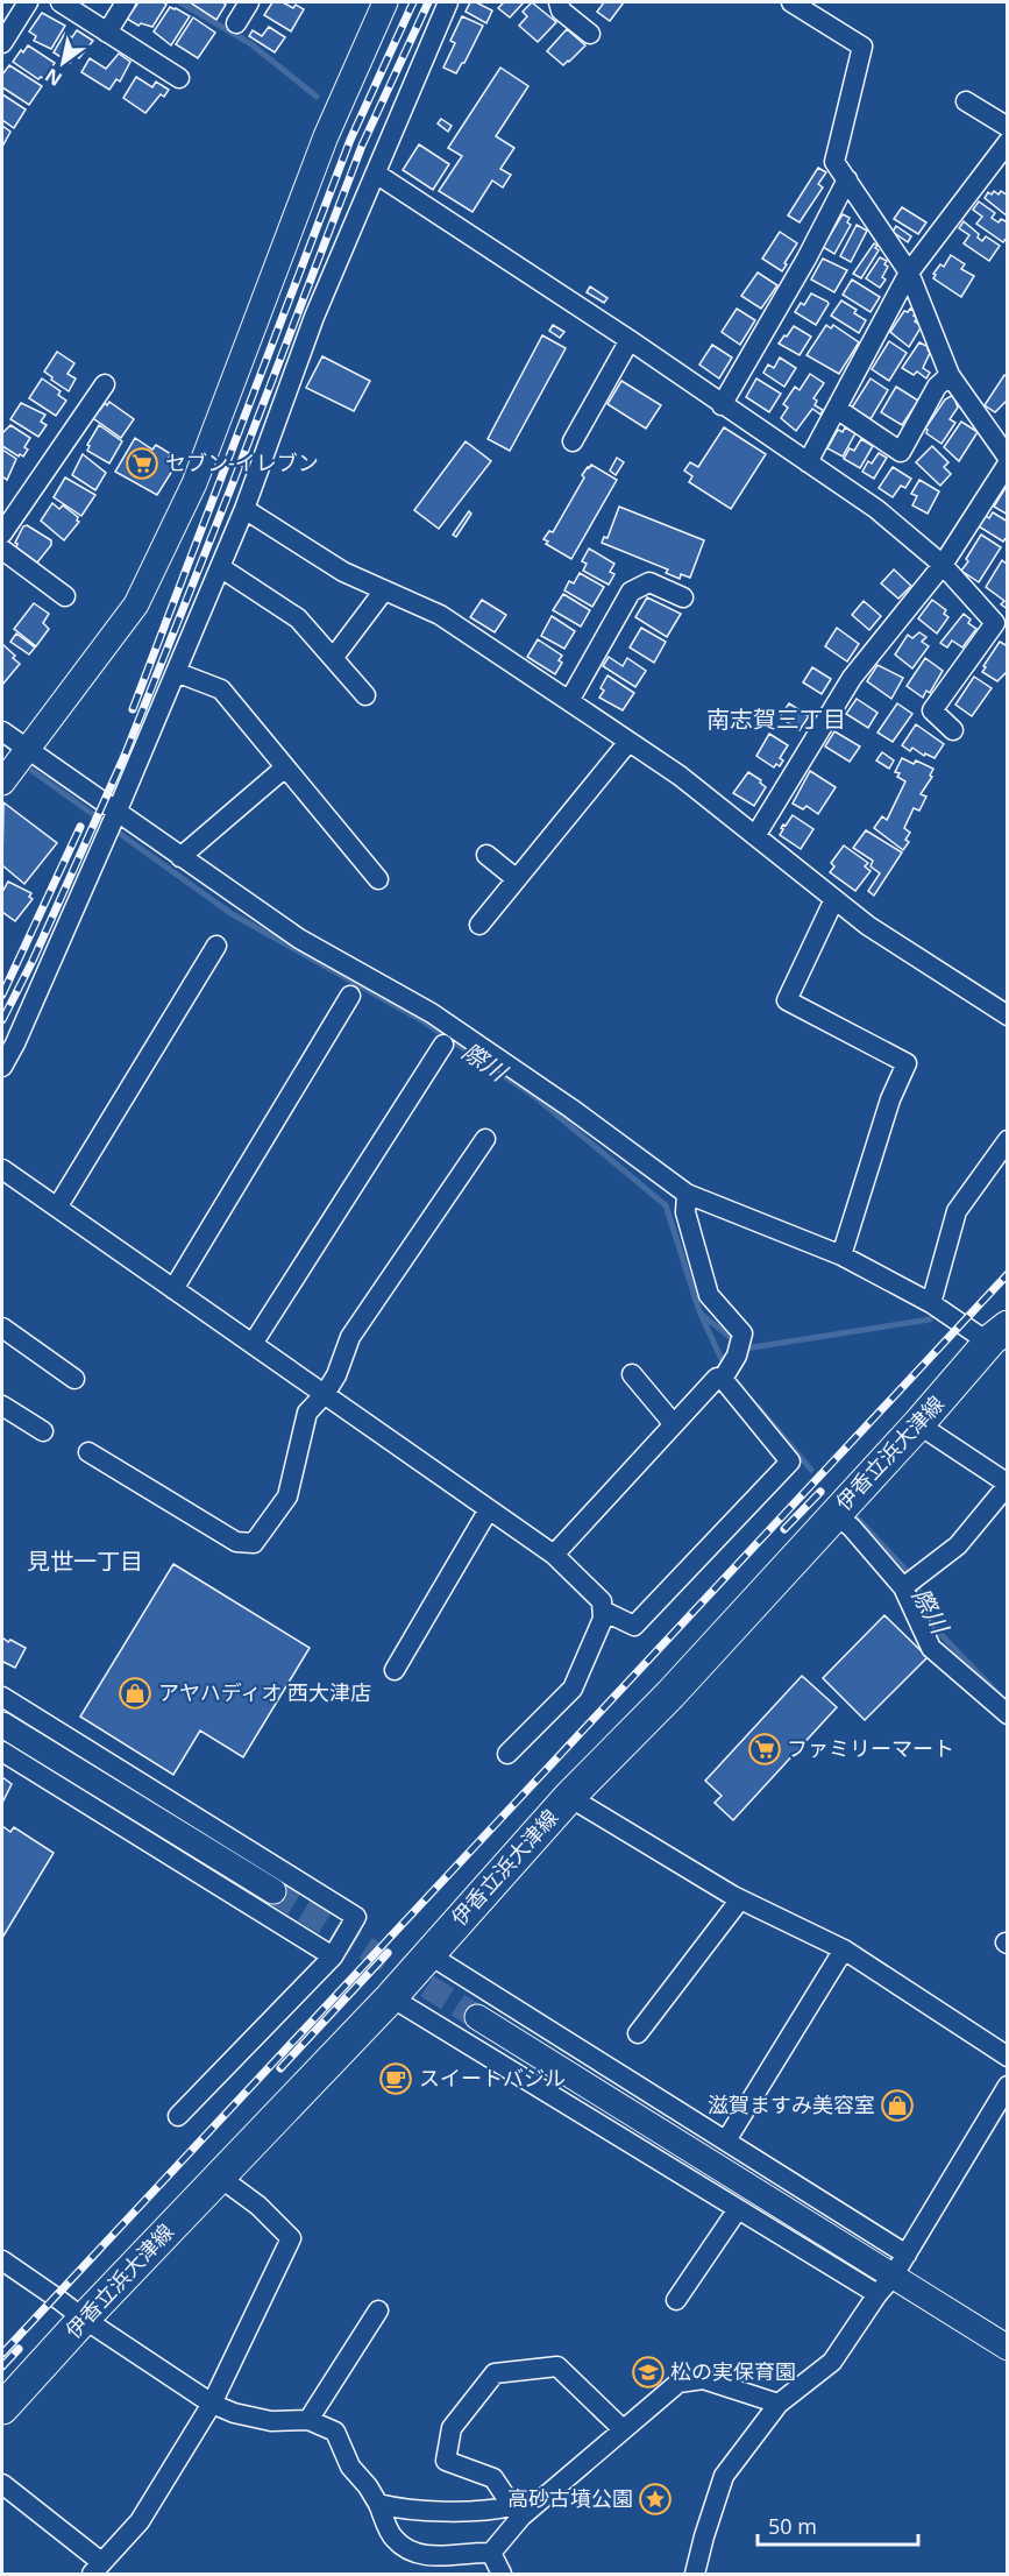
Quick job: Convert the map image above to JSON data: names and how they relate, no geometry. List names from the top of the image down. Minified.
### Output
{"streets":{"main road":["伊香立浜大津線"]},"districts":["南志賀三丁目","見世一丁目"],"water":["際川"],"places":{"supermarket":["セブン-イレブン","ファミリーマート"],"shop":["アヤハディオ 西大津店","滋賀ますみ美容室"],"cafe":["スイートバジル"],"school or university":["松の実保育園"],"place":["高砂古墳公園"]},"scale_bar":"50 m","north":"bottom left"}
